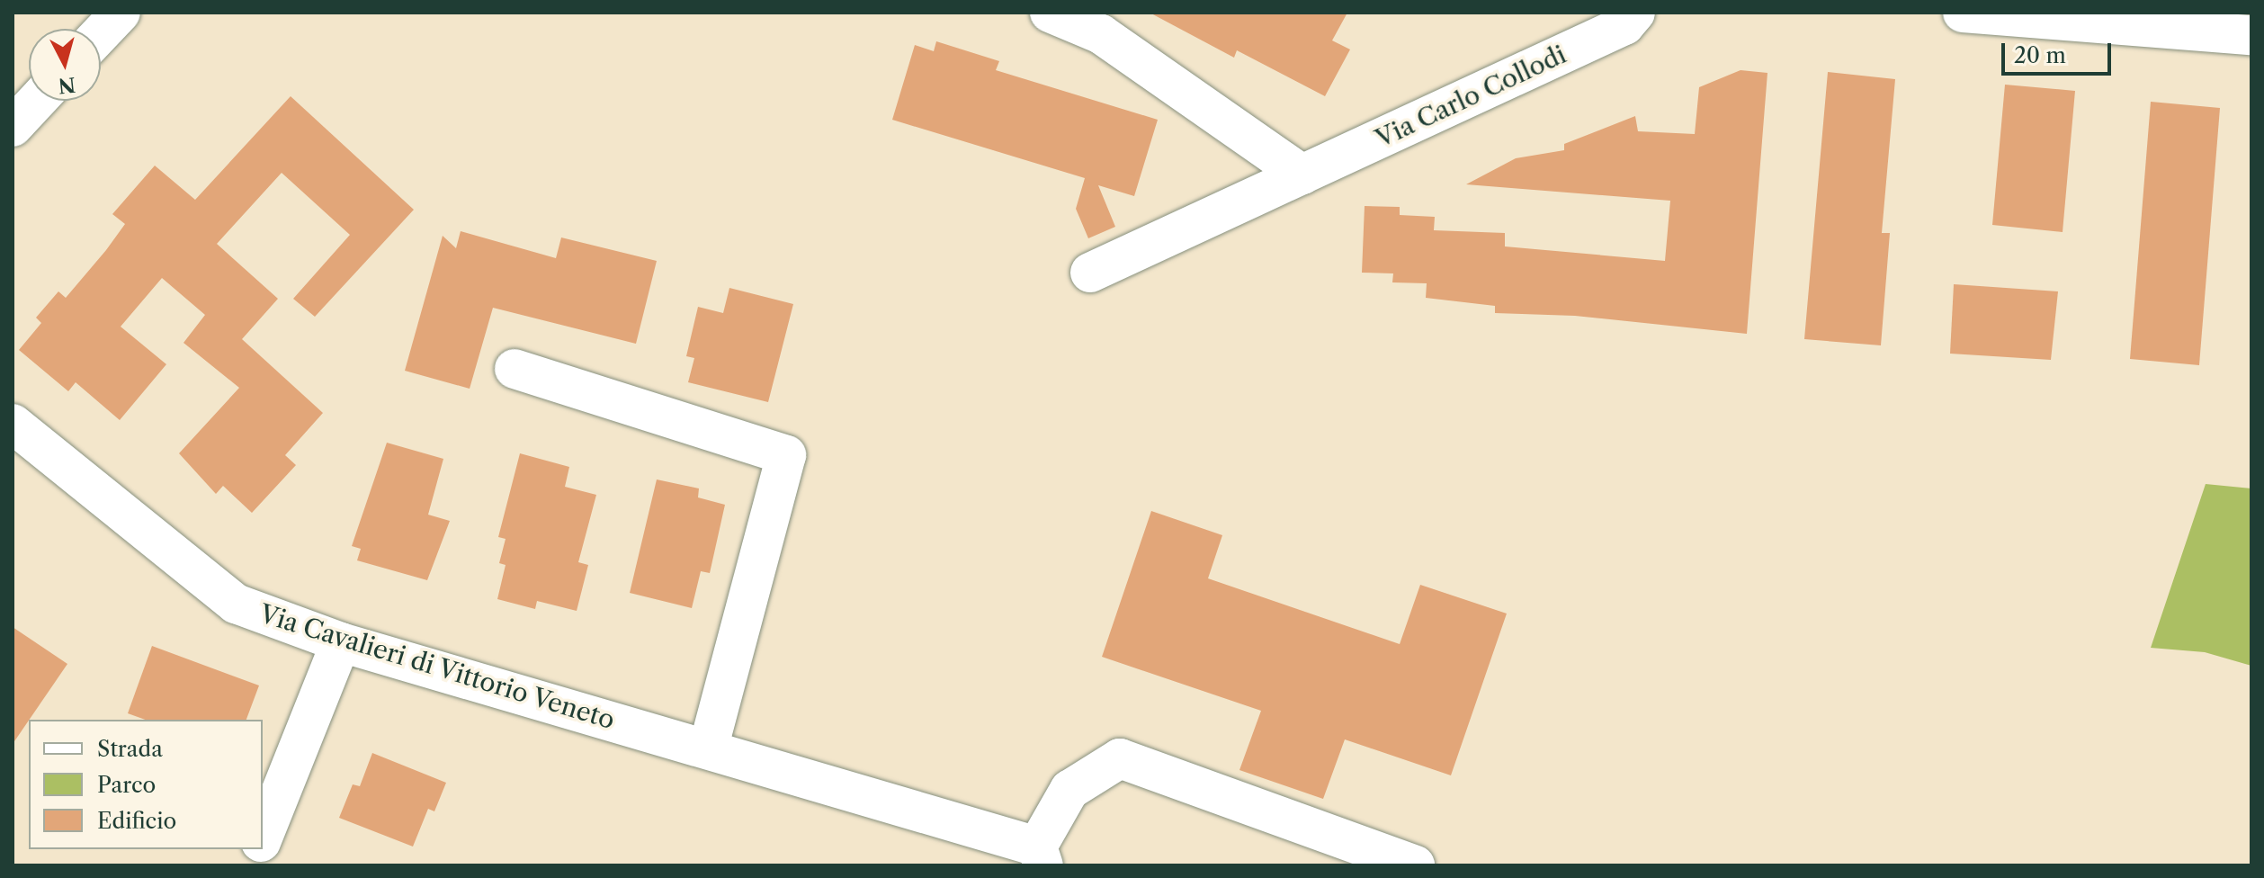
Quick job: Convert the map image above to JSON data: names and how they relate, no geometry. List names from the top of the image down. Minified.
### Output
{"streets":{"street":["Via Carlo Collodi","Via Cavalieri di Vittorio Veneto"]},"legend":["Strada","Parco","Edificio"],"scale_bar":"20 m","north":"bottom"}
